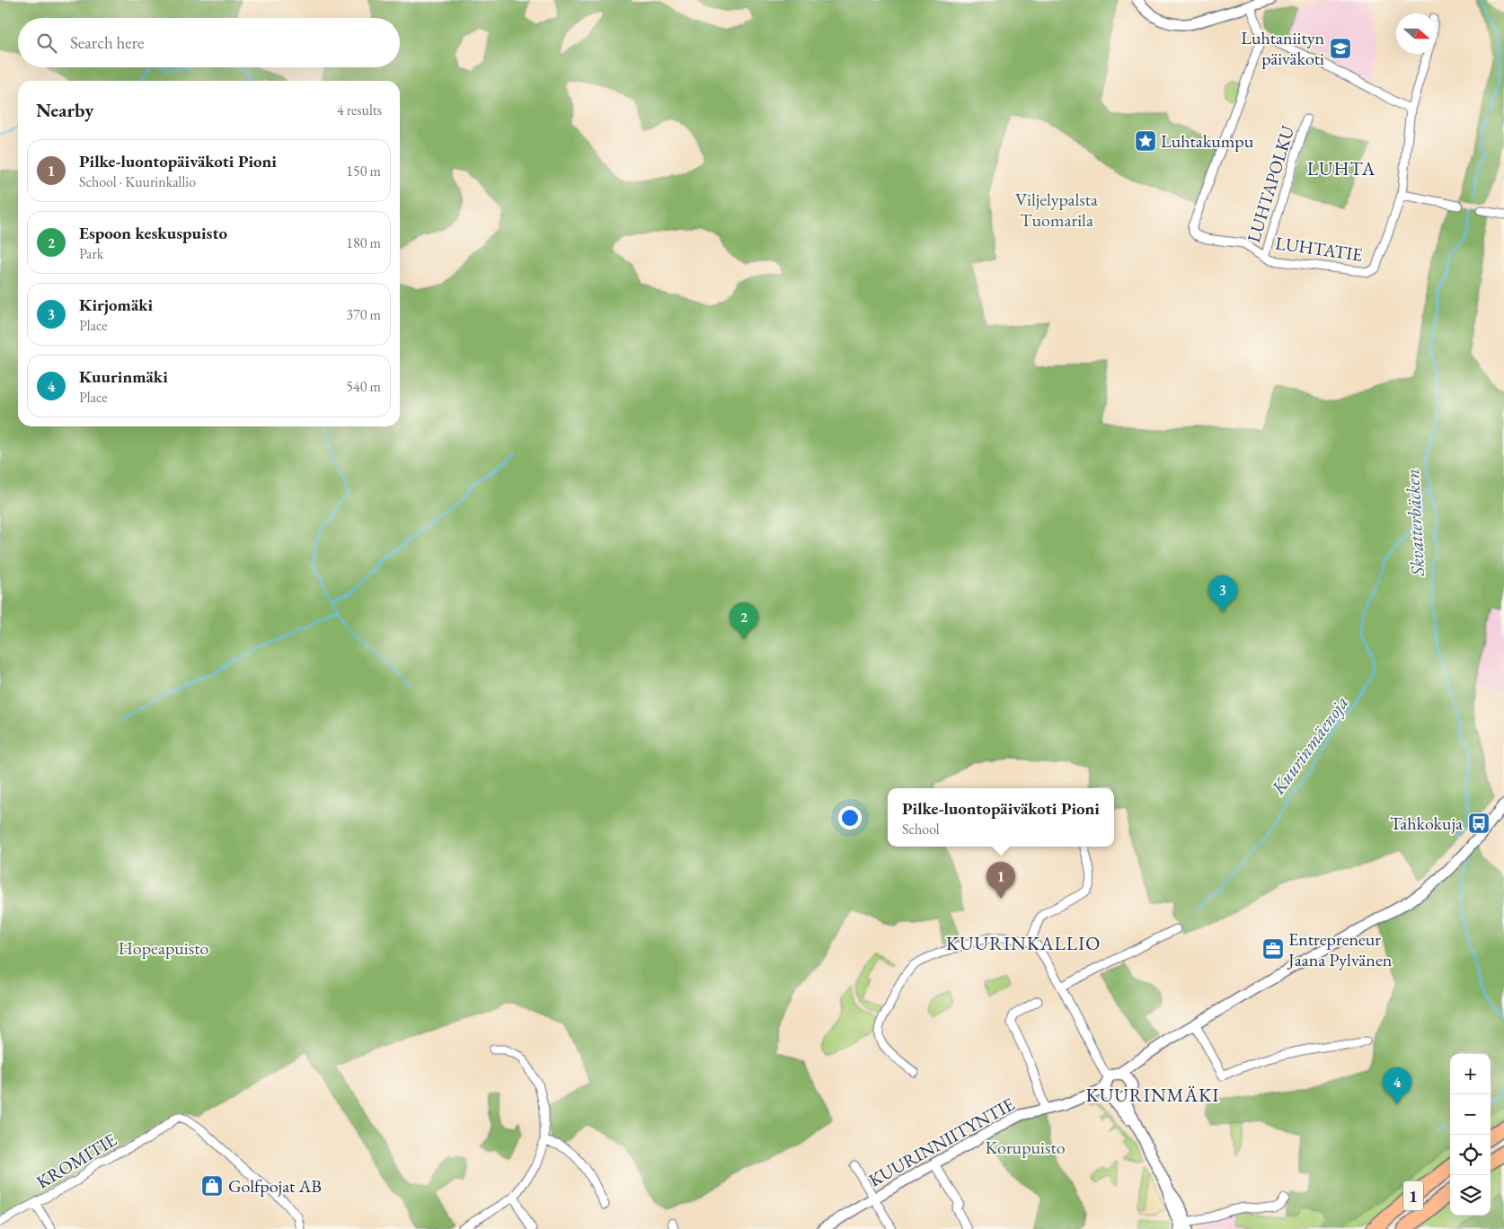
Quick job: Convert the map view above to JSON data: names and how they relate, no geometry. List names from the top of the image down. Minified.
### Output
{"streets":{"highway":["1"],"street":["LUHTAPOLKU","LUHTATIE","KUURINNIITYNTIE","KROMITIE"]},"crossings":[["LUHTAPOLKU","LUHTATIE"]],"districts":["LUHTA","KUURINKALLIO","KUURINMÄKI"],"water":["Skvatterbäcken","Kuurinmäenoja"],"parks":["Viljelypalsta Tuomarila","Hopeapuisto","Korupuisto"],"places":{"school or university":["Luhtaniityn päiväkoti"],"place":["Luhtakumpu"],"bus stop":["Tahkokuja"],"office":["Entrepreneur Jaana Pylvänen"],"shop":["Golfpojat AB"]},"north":"right","page":{"search":"Search here","heading":["Nearby","4 results"],"list":[{"mark":"1","name":"Pilke-luontopäiväkoti Pioni","note":"School · Kuurinkallio","value":"150 m"},{"mark":"2","name":"Espoon keskuspuisto","note":"Park","value":"180 m"},{"mark":"3","name":"Kirjomäki","note":"Place","value":"370 m"},{"mark":"4","name":"Kuurinmäki","note":"Place","value":"540 m"}],"pins":["3","2","1","4"],"popup":["Pilke-luontopäiväkoti Pioni","School"],"map_buttons":["+","−"]}}
